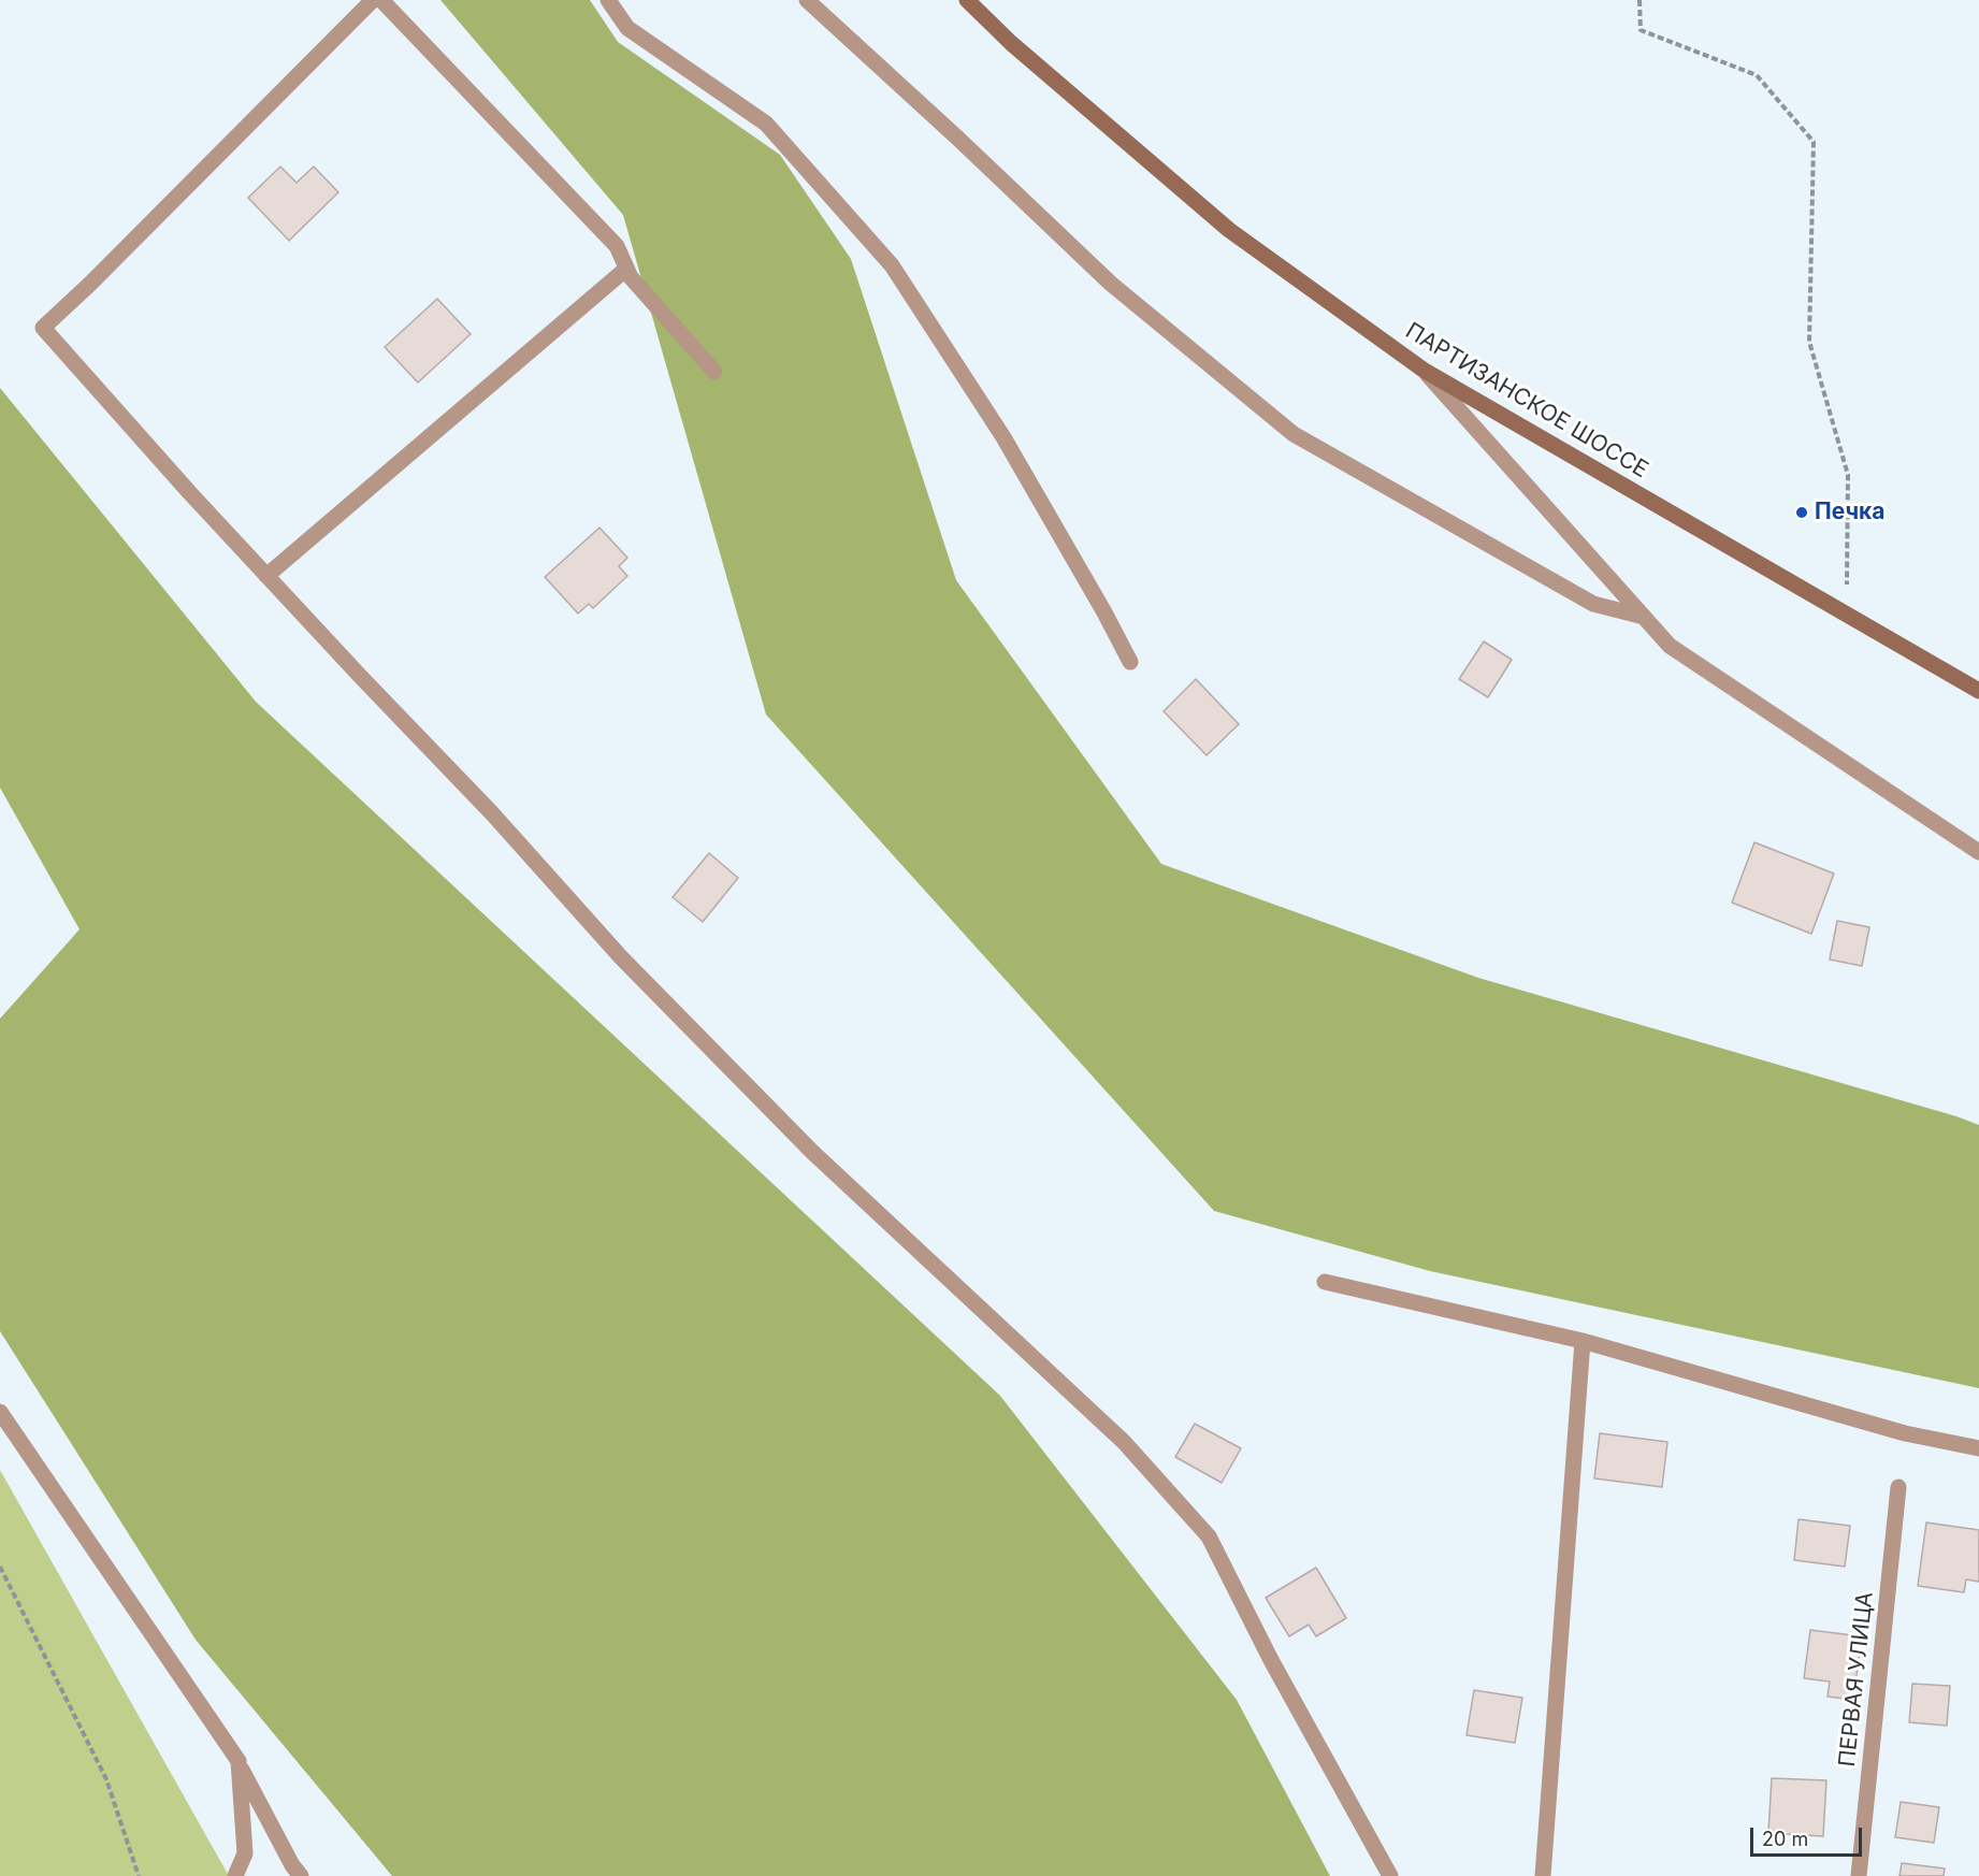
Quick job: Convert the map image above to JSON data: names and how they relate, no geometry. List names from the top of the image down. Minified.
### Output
{"streets":{"main road":["ПАРТИЗАНСКОЕ ШОССЕ"],"street":["ПЕРВАЯ УЛИЦА"]},"places":["Печка"],"scale_bar":"20 m"}
